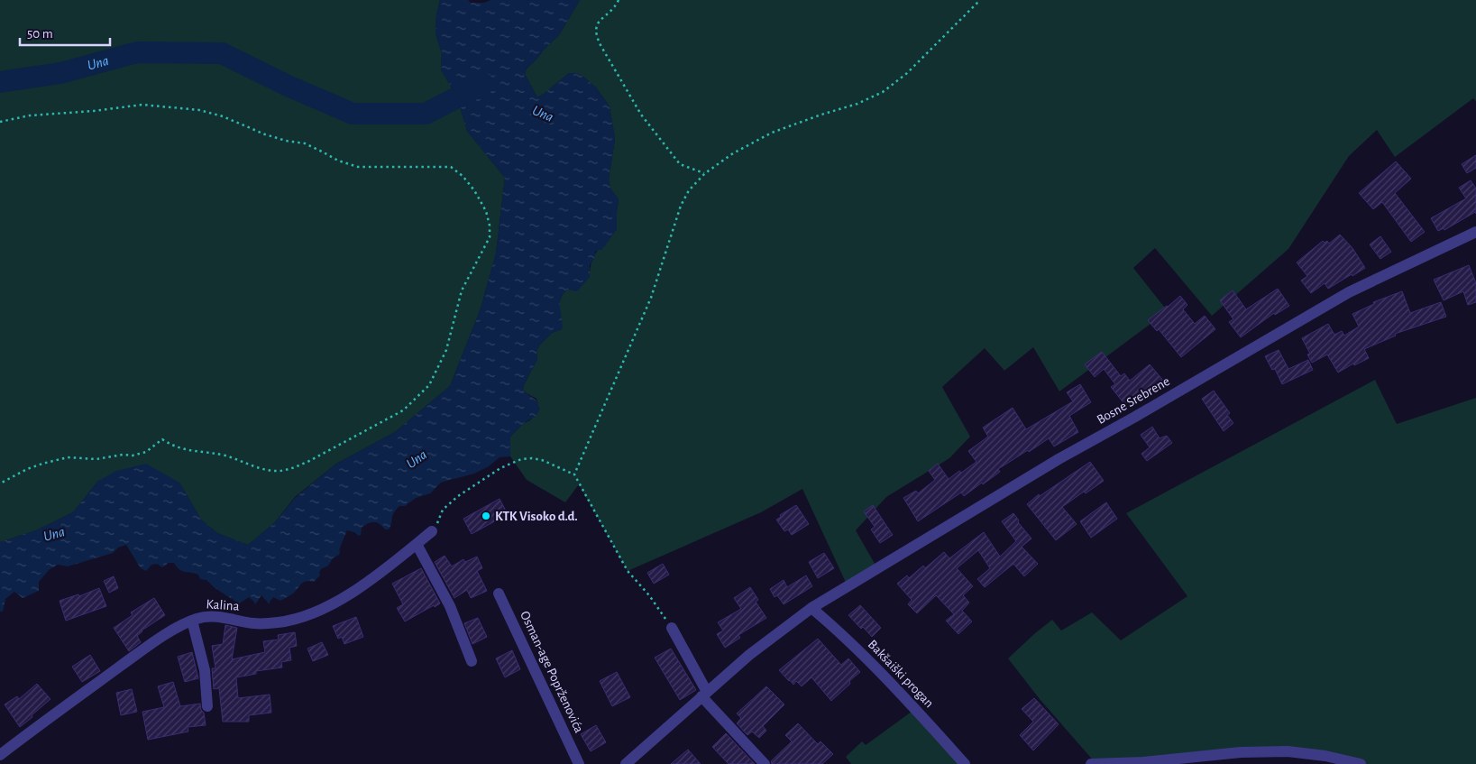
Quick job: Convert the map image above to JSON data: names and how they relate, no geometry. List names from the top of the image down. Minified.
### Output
{"streets":{"street":["Bosne Srebrene","Kalina","Osman-age Poprženovića","Bakšaiški progan"]},"crossings":[["Bosne Srebrene","Bakšaiški progan"]],"water":["Una"],"places":["KTK Visoko d.d."],"scale_bar":"50 m"}
